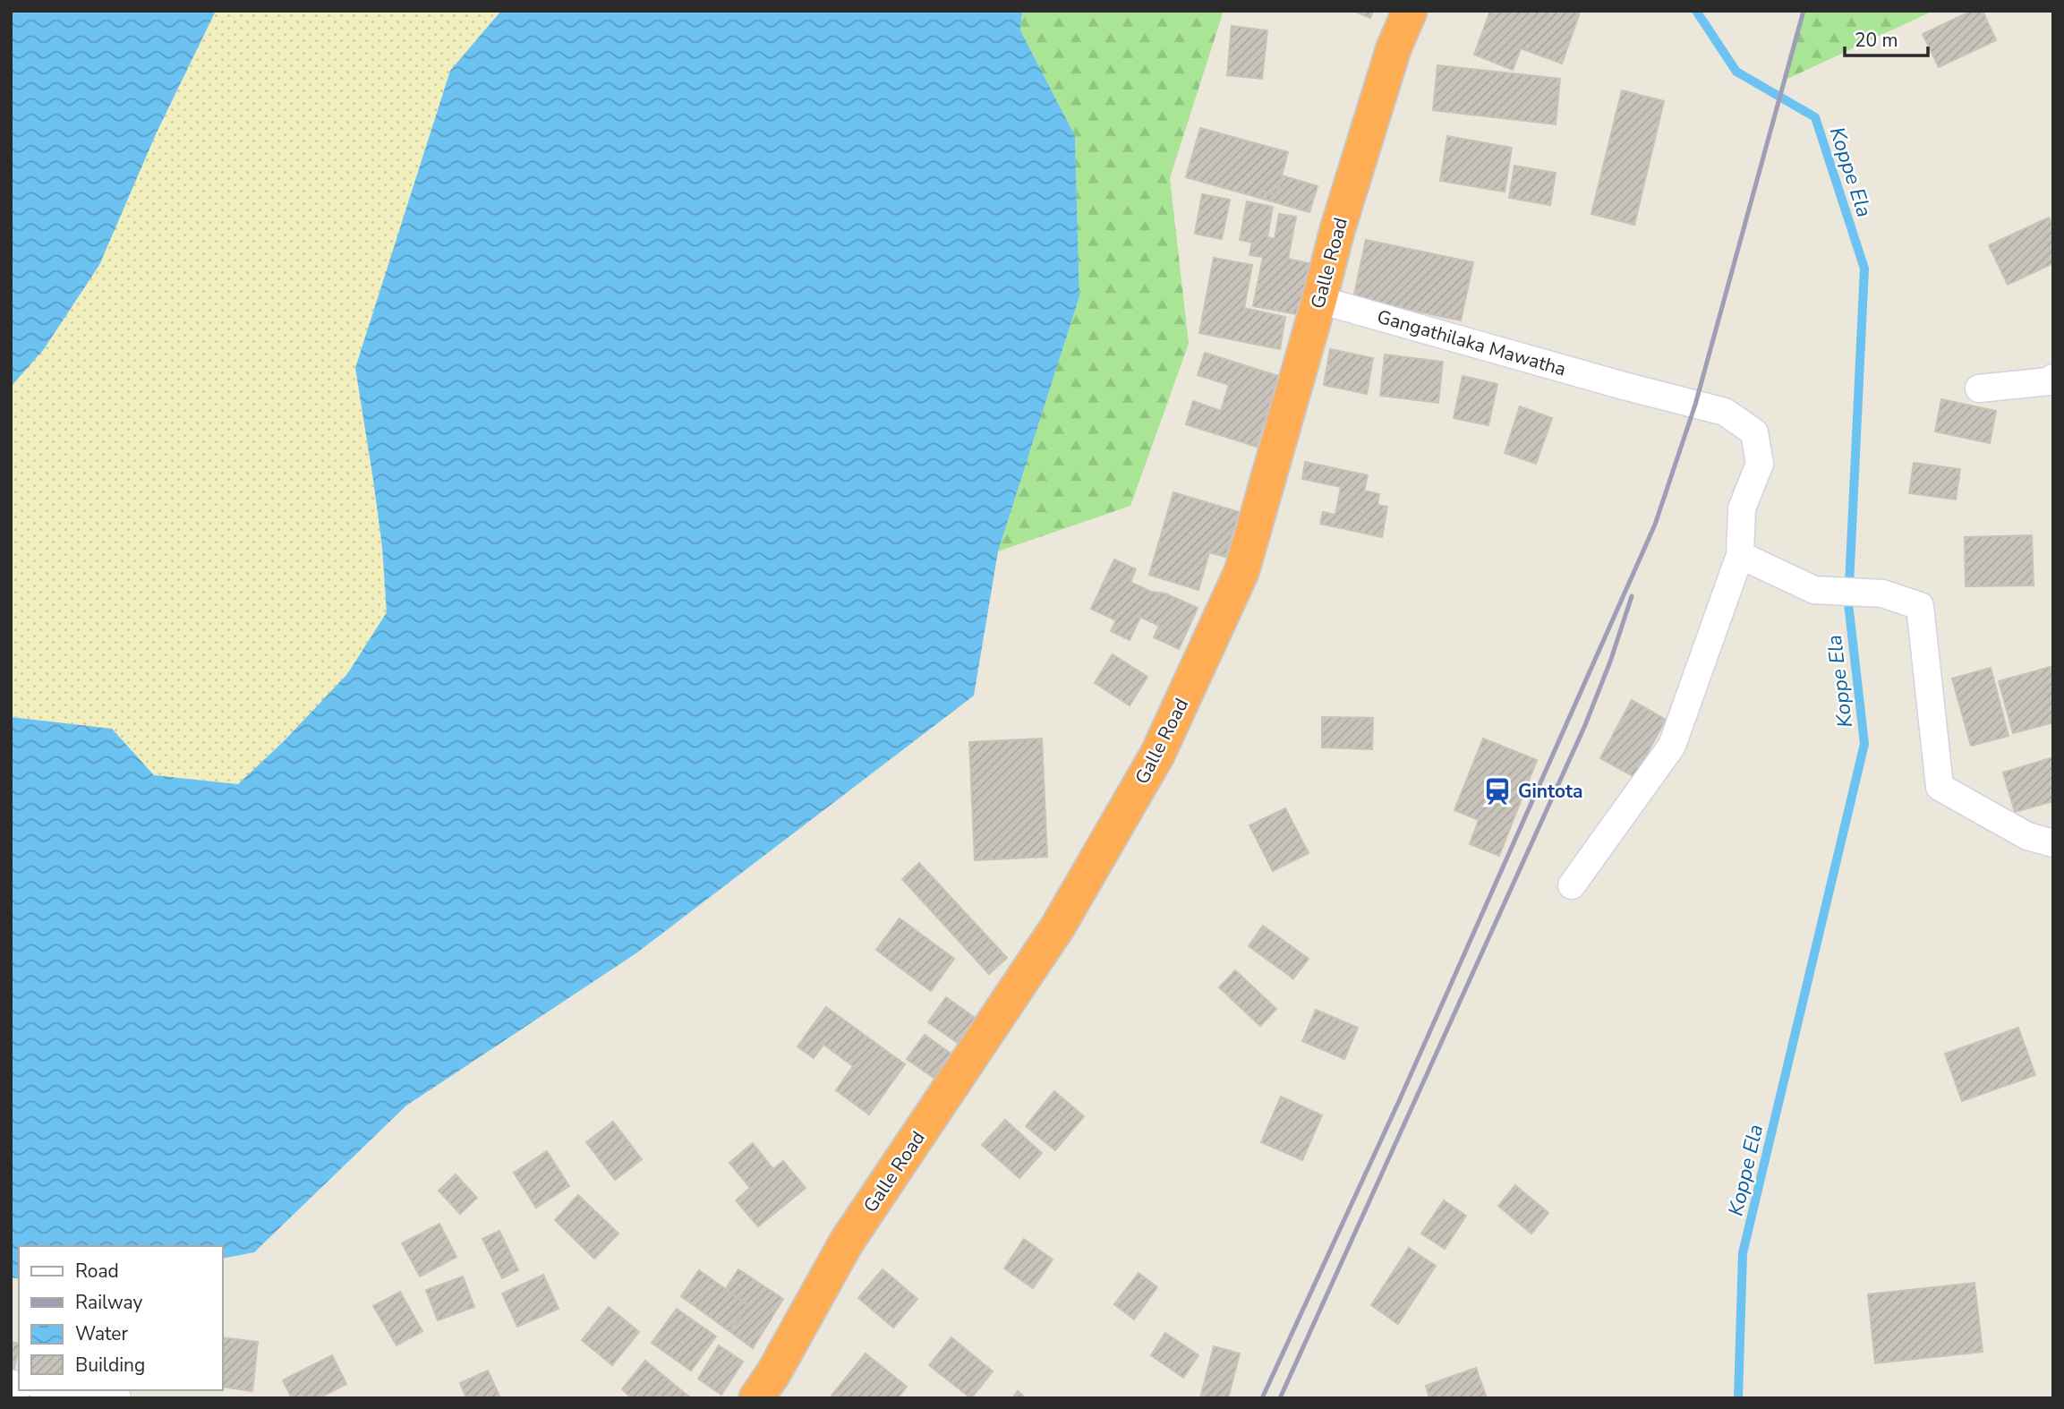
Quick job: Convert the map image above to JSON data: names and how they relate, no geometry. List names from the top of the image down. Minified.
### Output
{"streets":{"highway":["Galle Road"],"street":["Gangathilaka Mawatha"]},"crossings":[["Galle Road","Gangathilaka Mawatha"]],"water":["Koppe Ela"],"places":{"station":["Gintota"]},"legend":["Road","Railway","Water","Building"],"scale_bar":"20 m"}
